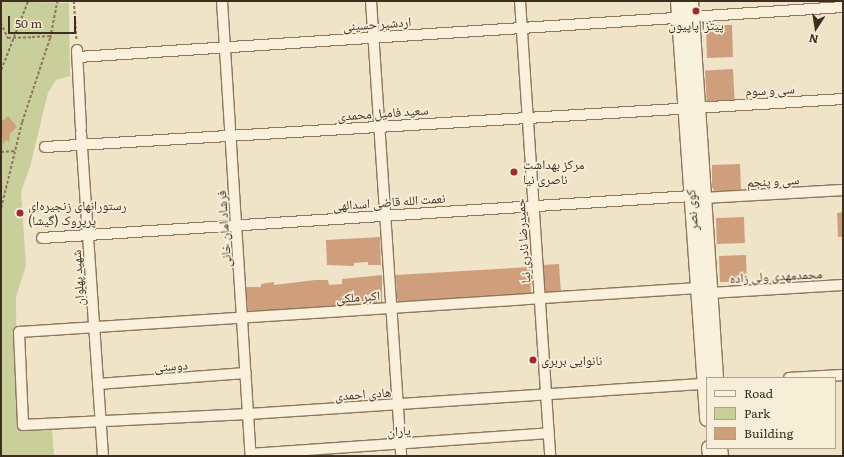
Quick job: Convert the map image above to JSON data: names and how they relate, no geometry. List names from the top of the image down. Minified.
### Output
{"streets":{"main road":["کوی نصر"],"street":["اردشیر حسینی","سی و سوم","سعید فامیل محمدی","سی و پنجم","نعمت الله قاضی اسدالهی","فرشاد امان خانی","حمیدرضا نادری نیا","محمدمهدی ولی زاده","شهید پهلوان","اکبر ملکی","دوستی","هادی احمدی","یاران"]},"crossings":[["اردشیر حسینی","کوی نصر"],["اردشیر حسینی","فرشاد امان خانی"],["اردشیر حسینی","حمیدرضا نادری نیا"],["اردشیر حسینی","شهید پهلوان"],["سی و سوم","سعید فامیل محمدی"],["سی و سوم","کوی نصر"],["سعید فامیل محمدی","کوی نصر"],["سعید فامیل محمدی","فرشاد امان خانی"],["سعید فامیل محمدی","حمیدرضا نادری نیا"],["سعید فامیل محمدی","شهید پهلوان"],["سی و پنجم","نعمت الله قاضی اسدالهی"],["سی و پنجم","کوی نصر"],["نعمت الله قاضی اسدالهی","کوی نصر"],["نعمت الله قاضی اسدالهی","فرشاد امان خانی"],["نعمت الله قاضی اسدالهی","حمیدرضا نادری نیا"],["نعمت الله قاضی اسدالهی","شهید پهلوان"],["کوی نصر","محمدمهدی ولی زاده"],["کوی نصر","اکبر ملکی"],["فرشاد امان خانی","اکبر ملکی"],["فرشاد امان خانی","دوستی"],["فرشاد امان خانی","هادی احمدی"],["فرشاد امان خانی","یاران"],["حمیدرضا نادری نیا","اکبر ملکی"],["حمیدرضا نادری نیا","هادی احمدی"],["حمیدرضا نادری نیا","یاران"],["محمدمهدی ولی زاده","اکبر ملکی"],["شهید پهلوان","اکبر ملکی"],["شهید پهلوان","دوستی"],["شهید پهلوان","هادی احمدی"],["اکبر ملکی","هادی احمدی"]],"places":["پیتزا پاپیون","مرکز بهداشت ناصری نیا","رستورانهای زنجیره‌ای پرپروک (گیشا)","نانوایی بربری"],"legend":["Road","Park","Building"],"scale_bar":"50 m","north":"bottom"}
